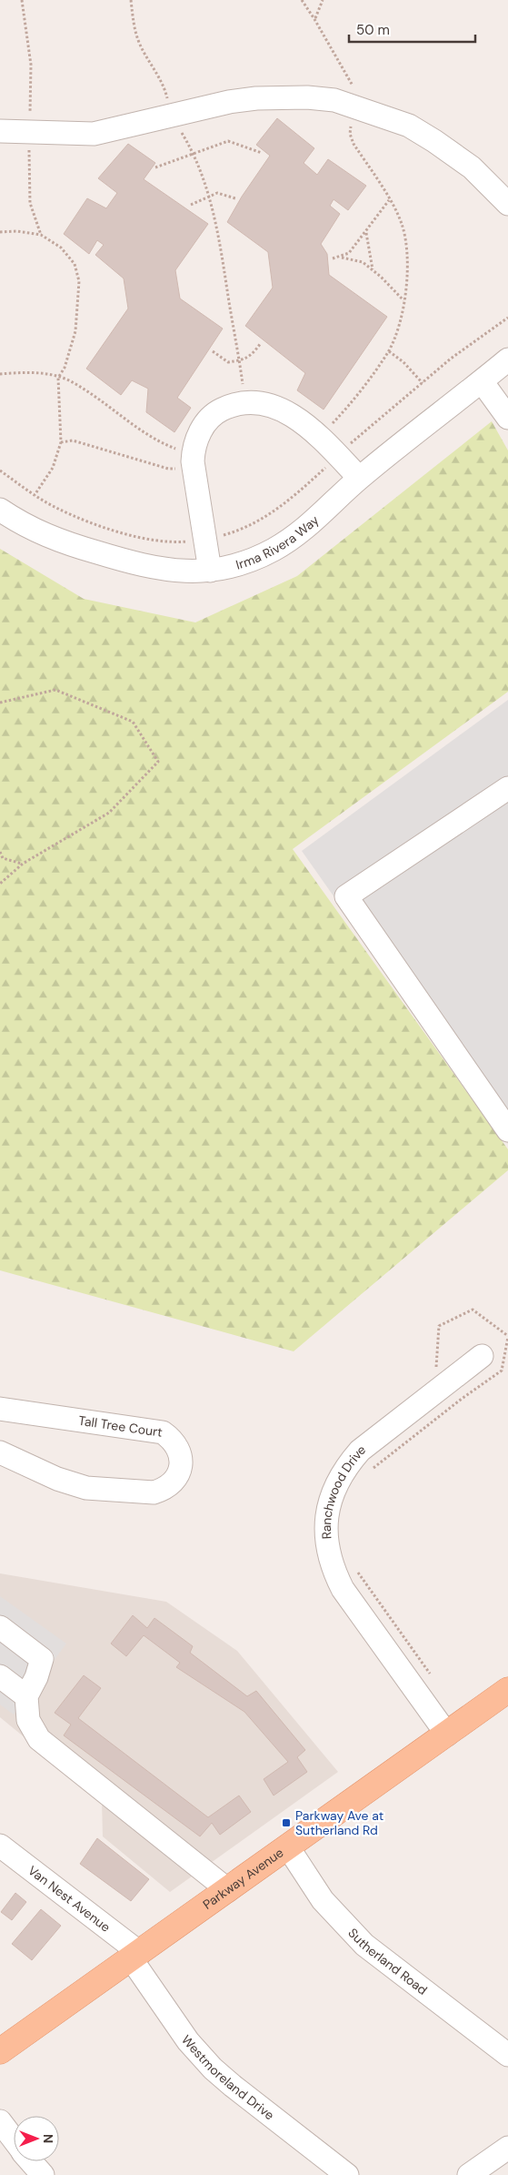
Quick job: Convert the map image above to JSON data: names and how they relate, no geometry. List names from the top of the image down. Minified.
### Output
{"streets":{"main road":["Parkway Avenue"],"street":["Irma Rivera Way","Tall Tree Court","Ranchwood Drive","Van Nest Avenue","Sutherland Road","Westmoreland Drive"]},"crossings":[["Ranchwood Drive","Parkway Avenue"],["Parkway Avenue","Van Nest Avenue"],["Parkway Avenue","Sutherland Road"],["Parkway Avenue","Westmoreland Drive"],["Van Nest Avenue","Westmoreland Drive"]],"places":{"transit":["Parkway Ave at Sutherland Rd"]},"scale_bar":"50 m","north":"right"}
